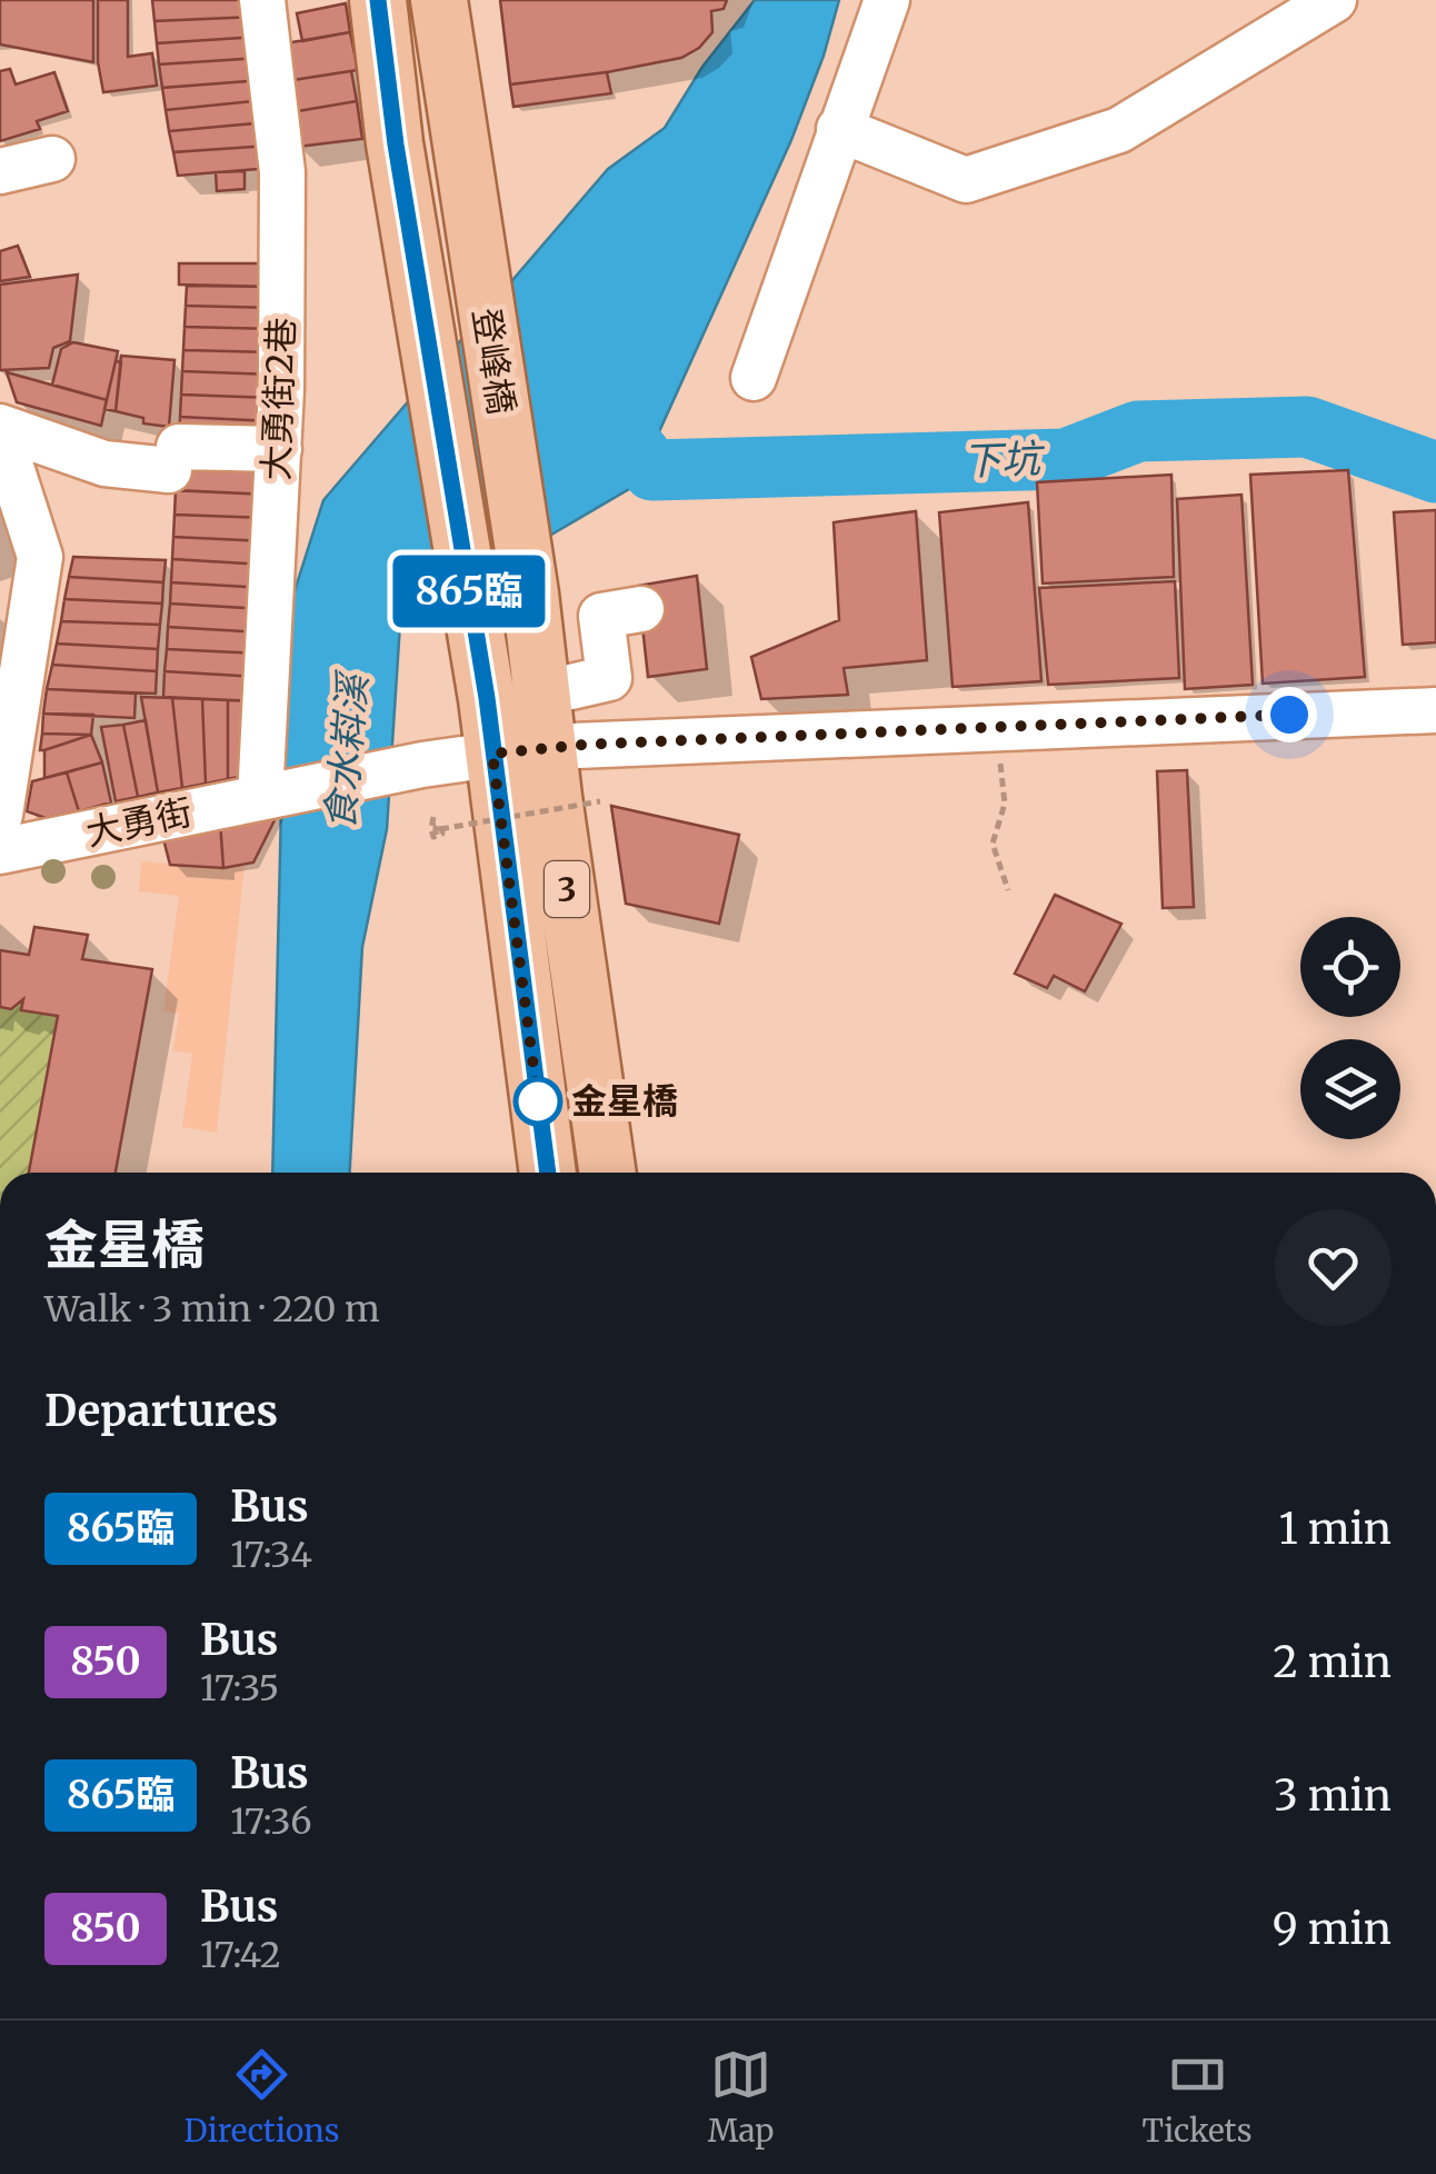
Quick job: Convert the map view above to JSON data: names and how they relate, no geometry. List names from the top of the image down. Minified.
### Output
{"streets":{"main road":["登峰橋","3"],"street":["大勇街2巷","大勇街"]},"crossings":[["登峰橋","3"],["大勇街2巷","大勇街"]],"water":["下坑","食水嵙溪"],"places":["金星橋"],"lines":["bus line 865臨"],"page":{"on_map":"865臨","heading":[["金星橋","Walk · 3 min · 220 m"],"Departures"],"list":[{"mark":"865臨","name":"Bus","note":"17:34","value":"1 min"},{"mark":"850","name":"Bus","note":"17:35","value":"2 min"},{"mark":"865臨","name":"Bus","note":"17:36","value":"3 min"},{"mark":"850","name":"Bus","note":"17:42","value":"9 min"}],"tabs":["Directions","Map","Tickets"]}}
